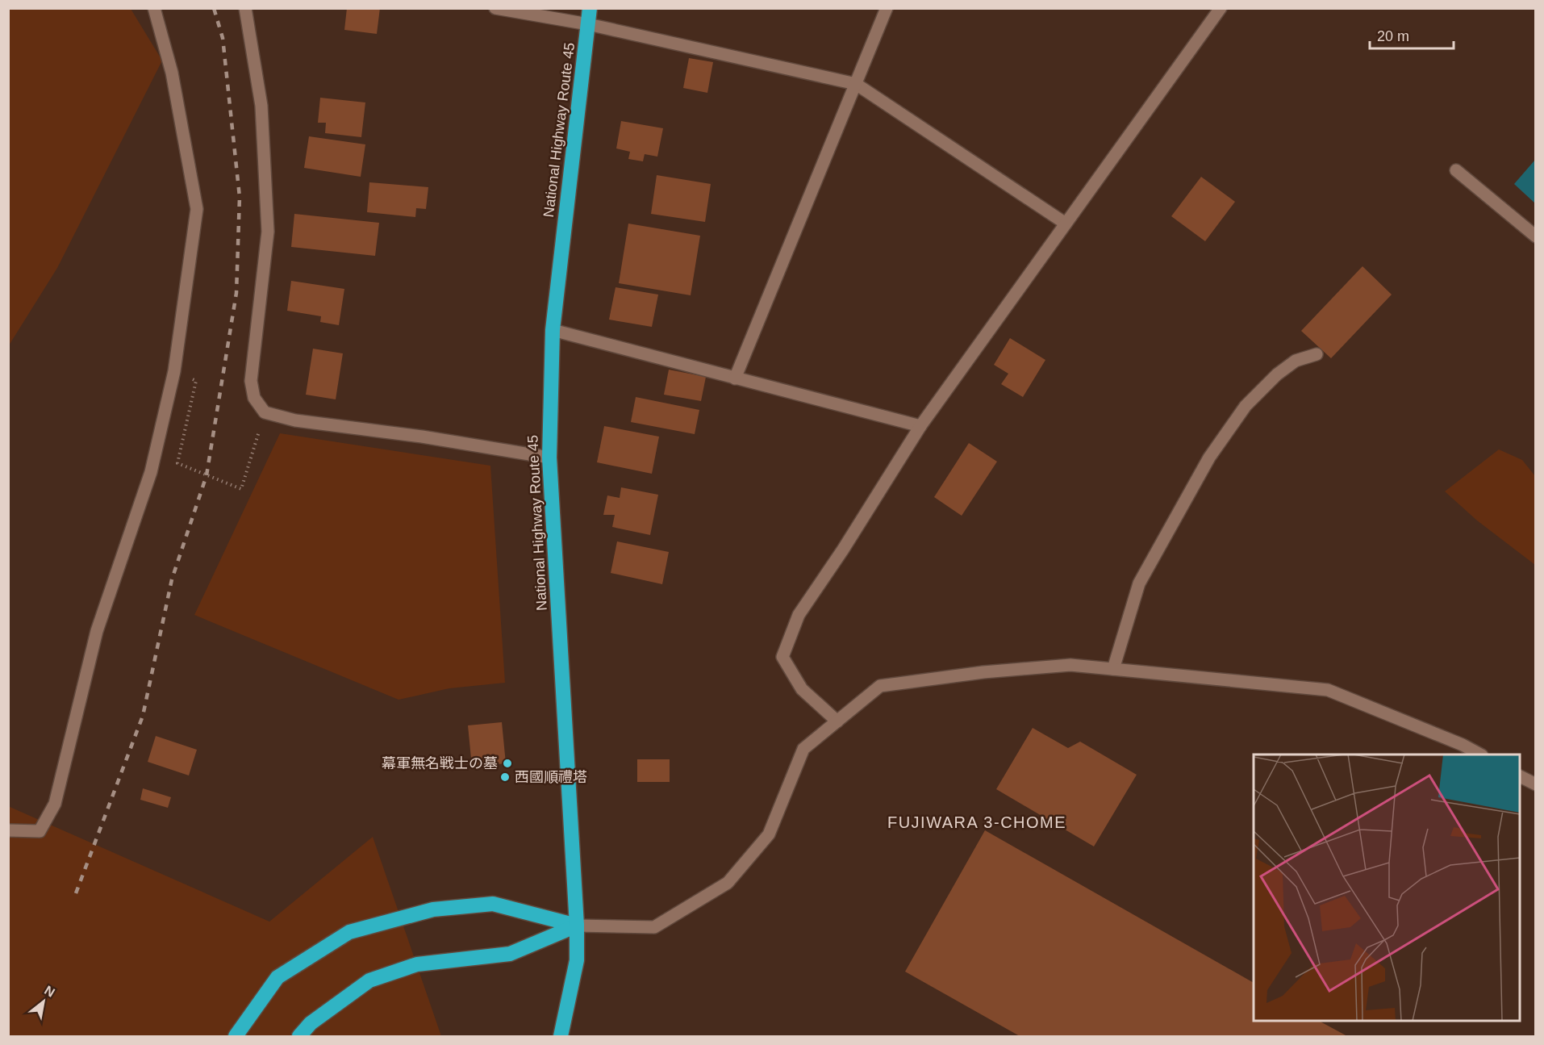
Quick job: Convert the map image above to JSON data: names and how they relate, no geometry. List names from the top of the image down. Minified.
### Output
{"streets":{"highway":["National Highway Route 45"]},"districts":["FUJIWARA 3-CHOME"],"places":["幕軍無名戦士の墓","西國順禮塔"],"scale_bar":"20 m","north":"top right"}
